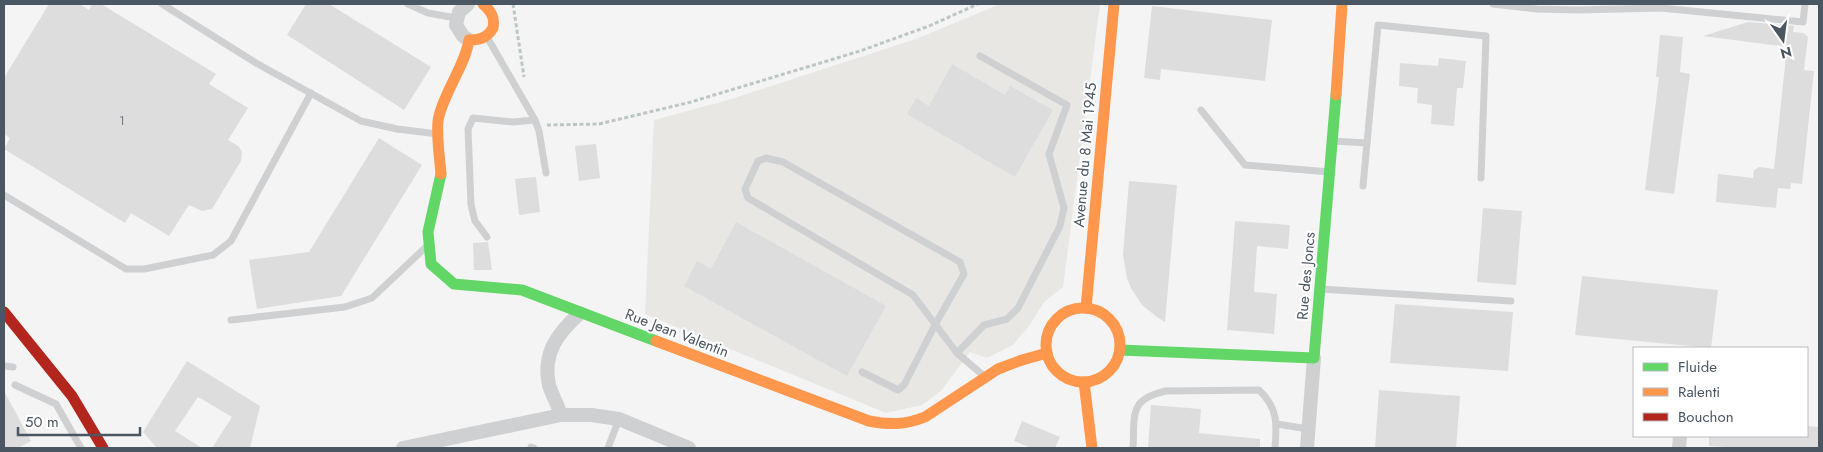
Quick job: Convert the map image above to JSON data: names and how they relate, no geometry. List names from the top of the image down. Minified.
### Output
{"streets":{"street":["Avenue du 8 Mai 1945","Rue des Joncs","Rue Jean Valentin"]},"crossings":[["Avenue du 8 Mai 1945","Rue Jean Valentin"]],"house_numbers":["1"],"legend":["Fluide","Ralenti","Bouchon"],"scale_bar":"50 m","north":"bottom"}
